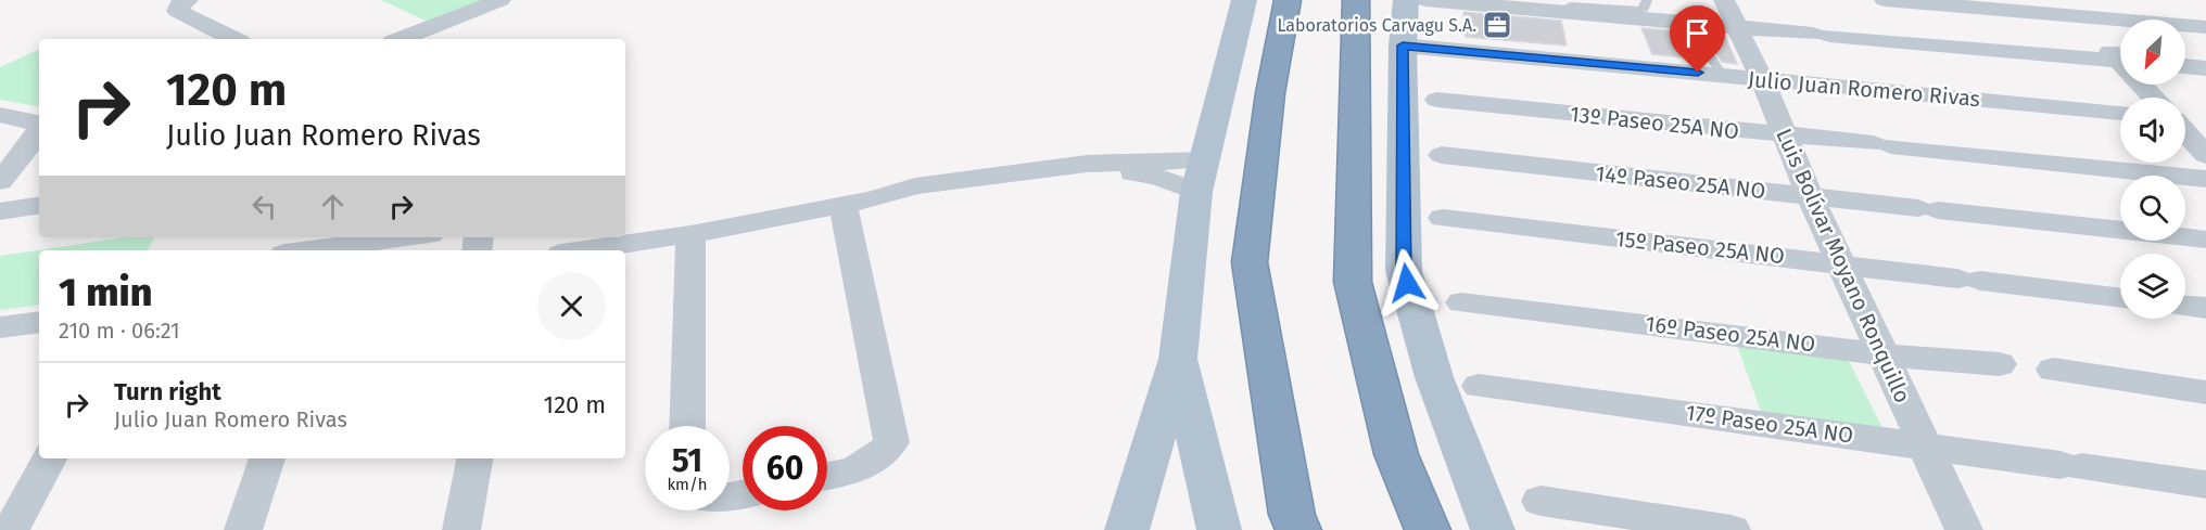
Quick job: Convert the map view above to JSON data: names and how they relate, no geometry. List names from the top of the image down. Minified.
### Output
{"streets":{"street":["Julio Juan Romero Rivas","13º Paseo 25A NO","14º Paseo 25A NO","15º Paseo 25A NO","Luis Bolívar Moyano Ronquillo","16º Paseo 25A NO","17º Paseo 25A NO"]},"crossings":[["Julio Juan Romero Rivas","Luis Bolívar Moyano Ronquillo"],["13º Paseo 25A NO","Luis Bolívar Moyano Ronquillo"],["14º Paseo 25A NO","Luis Bolívar Moyano Ronquillo"],["15º Paseo 25A NO","Luis Bolívar Moyano Ronquillo"],["Luis Bolívar Moyano Ronquillo","16º Paseo 25A NO"],["Luis Bolívar Moyano Ronquillo","17º Paseo 25A NO"]],"places":{"office":["Laboratorios Carvagu S.A."]},"north":"bottom left","page":{"turn":["120 m","Julio Juan Romero Rivas"],"heading":["1 min","210 m · 06:21"],"list":[{"name":"Turn right","note":"Julio Juan Romero Rivas","value":"120 m"}],"speed":"51 km/h","limit":"60"}}
